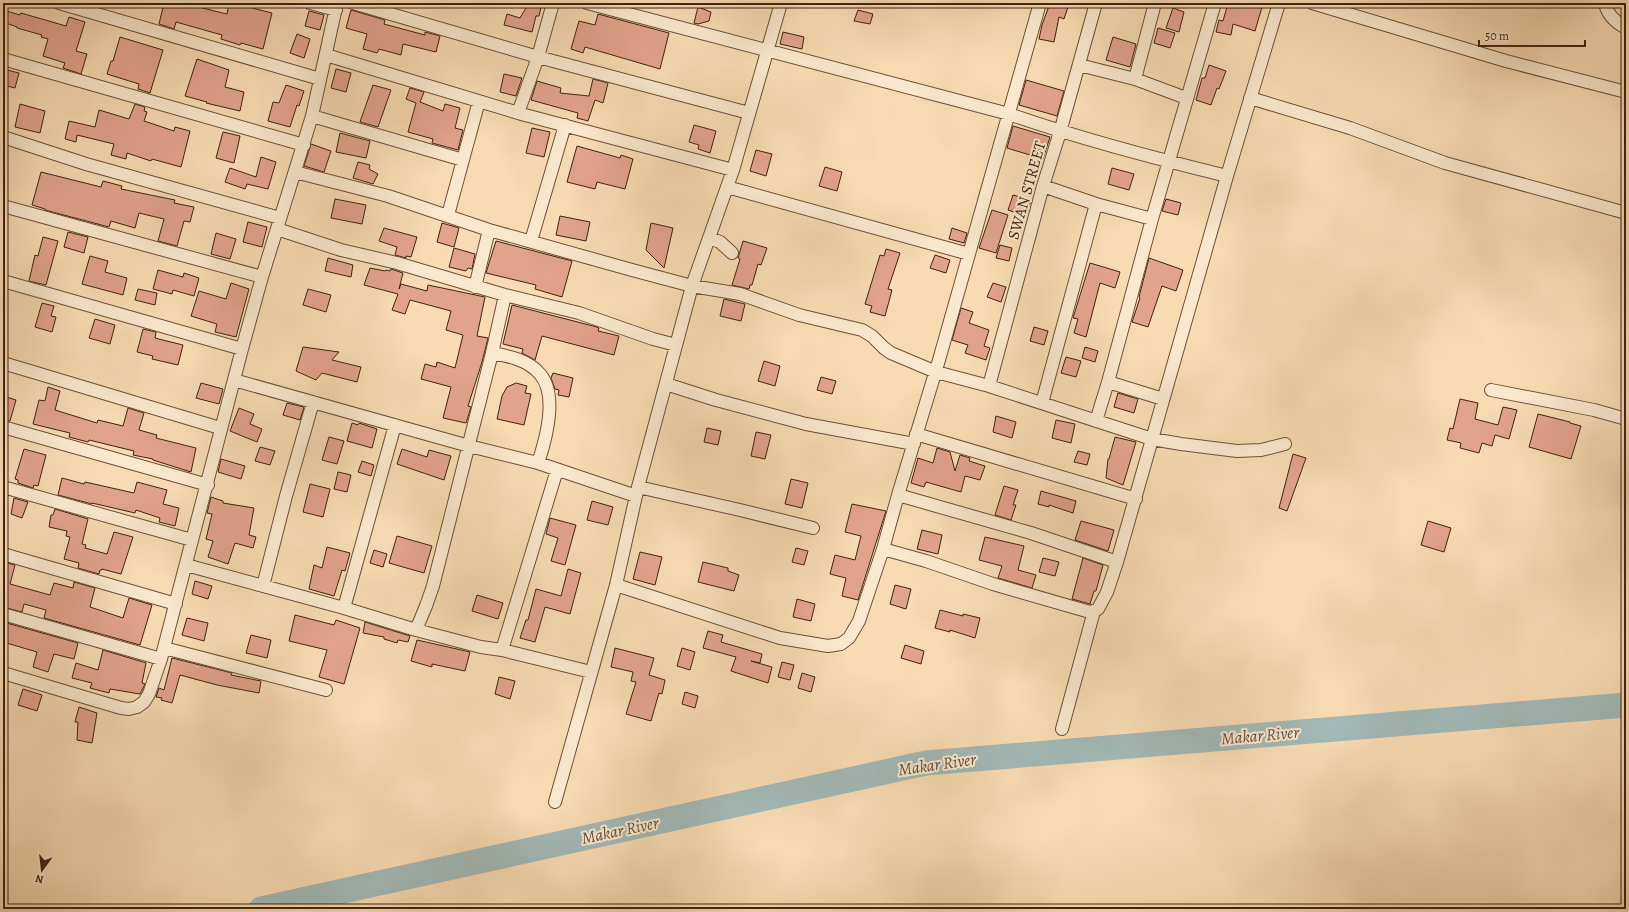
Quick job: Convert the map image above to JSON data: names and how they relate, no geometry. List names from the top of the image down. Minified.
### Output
{"streets":{"street":["SWAN STREET"]},"water":["Makar River"],"scale_bar":"50 m","north":"bottom"}
